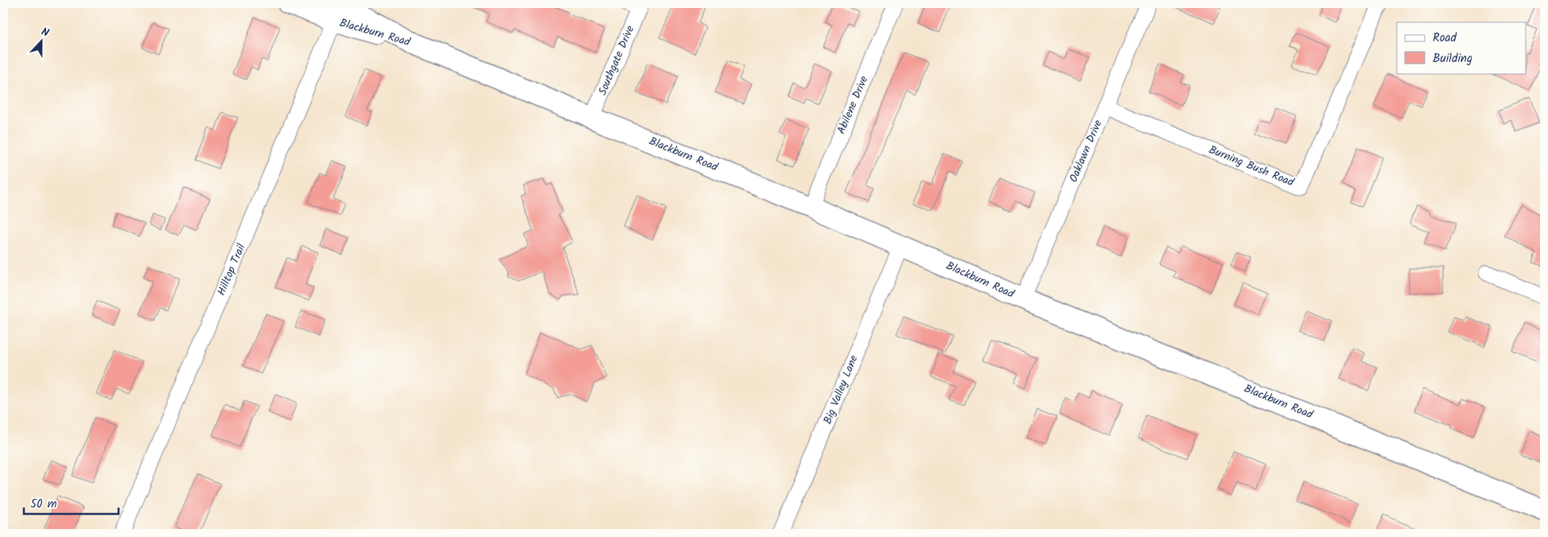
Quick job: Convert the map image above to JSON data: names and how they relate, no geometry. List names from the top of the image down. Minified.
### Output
{"streets":{"main road":["Blackburn Road"],"street":["Southgate Drive","Abilene Drive","Oaklawn Drive","Burning Bush Road","Hilltop Trail","Big Valley Lane"]},"crossings":[["Blackburn Road","Southgate Drive"],["Blackburn Road","Abilene Drive"],["Blackburn Road","Oaklawn Drive"],["Blackburn Road","Hilltop Trail"],["Blackburn Road","Big Valley Lane"],["Oaklawn Drive","Burning Bush Road"]],"legend":["Road","Building"],"scale_bar":"50 m","north":"top"}
